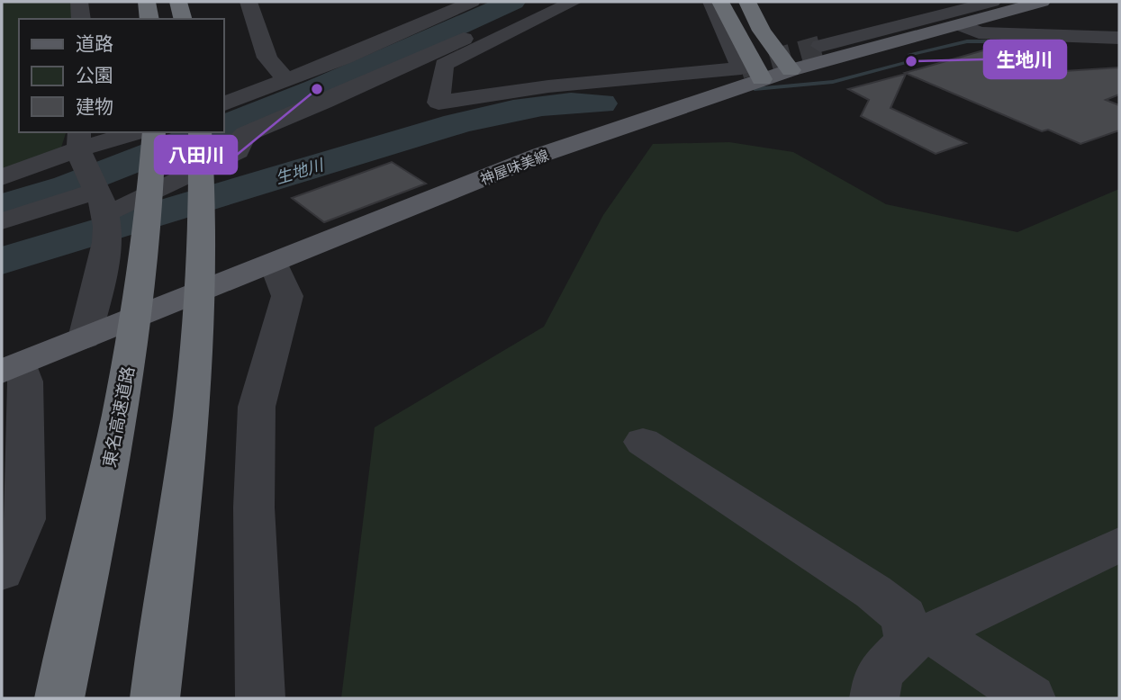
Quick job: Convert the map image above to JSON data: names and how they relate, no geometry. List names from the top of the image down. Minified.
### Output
{"streets":{"highway":["東名高速道路"],"main road":["神屋味美線"]},"water":["生地川"],"places":["生地川","八田川"],"legend":["道路","公園","建物"]}
